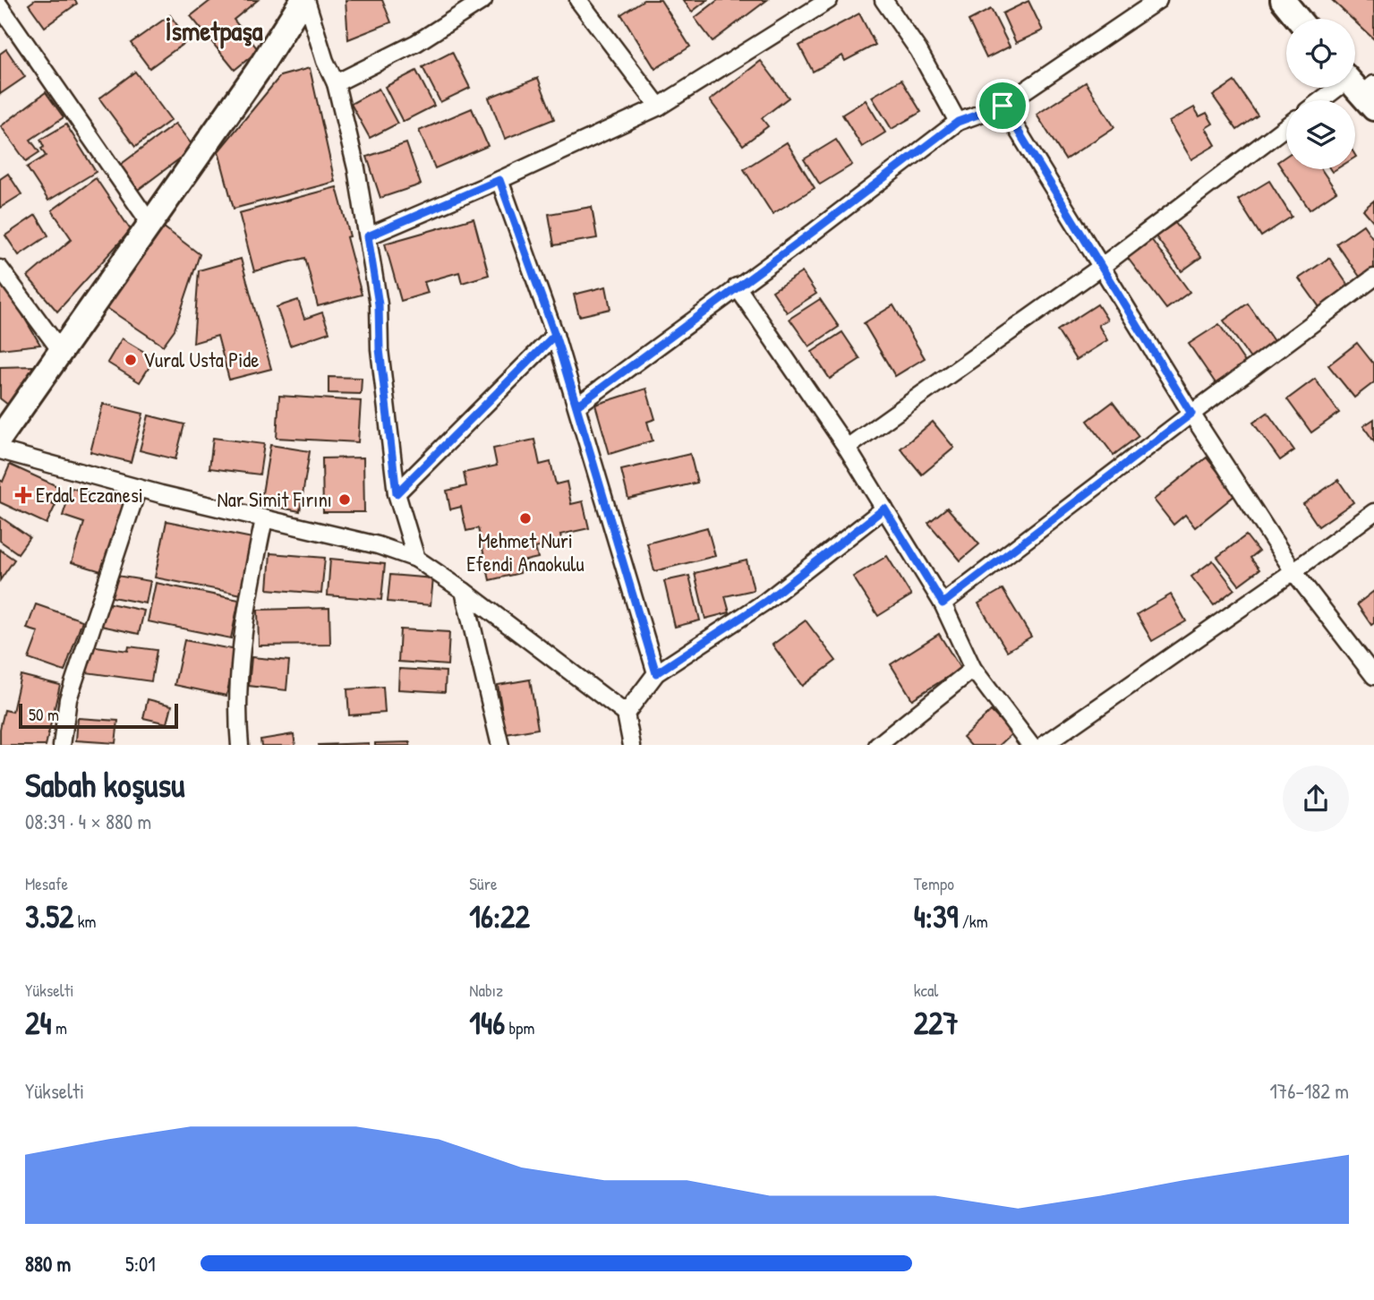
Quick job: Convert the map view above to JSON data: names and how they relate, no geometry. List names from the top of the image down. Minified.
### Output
{"districts":["İsmetpaşa"],"places":{"other":["Vural Usta Pide","Nar Simit Fırını","Mehmet Nuri Efendi Anaokulu"],"health":["Erdal Eczanesi"]},"scale_bar":"50 m","page":{"scale":"50 m","heading":["Sabah koşusu","08:39 · 4 × 880 m"],"stats":[["Mesafe","3.52 km"],["Süre","16:22"],["Tempo","4:39 /km"],["Yükselti","24 m"],["Nabız","146 bpm"],["kcal","227"]],"chart":["Yükselti","176–182 m"],"list":[{"name":"880 m","note":"5:01"}]}}
